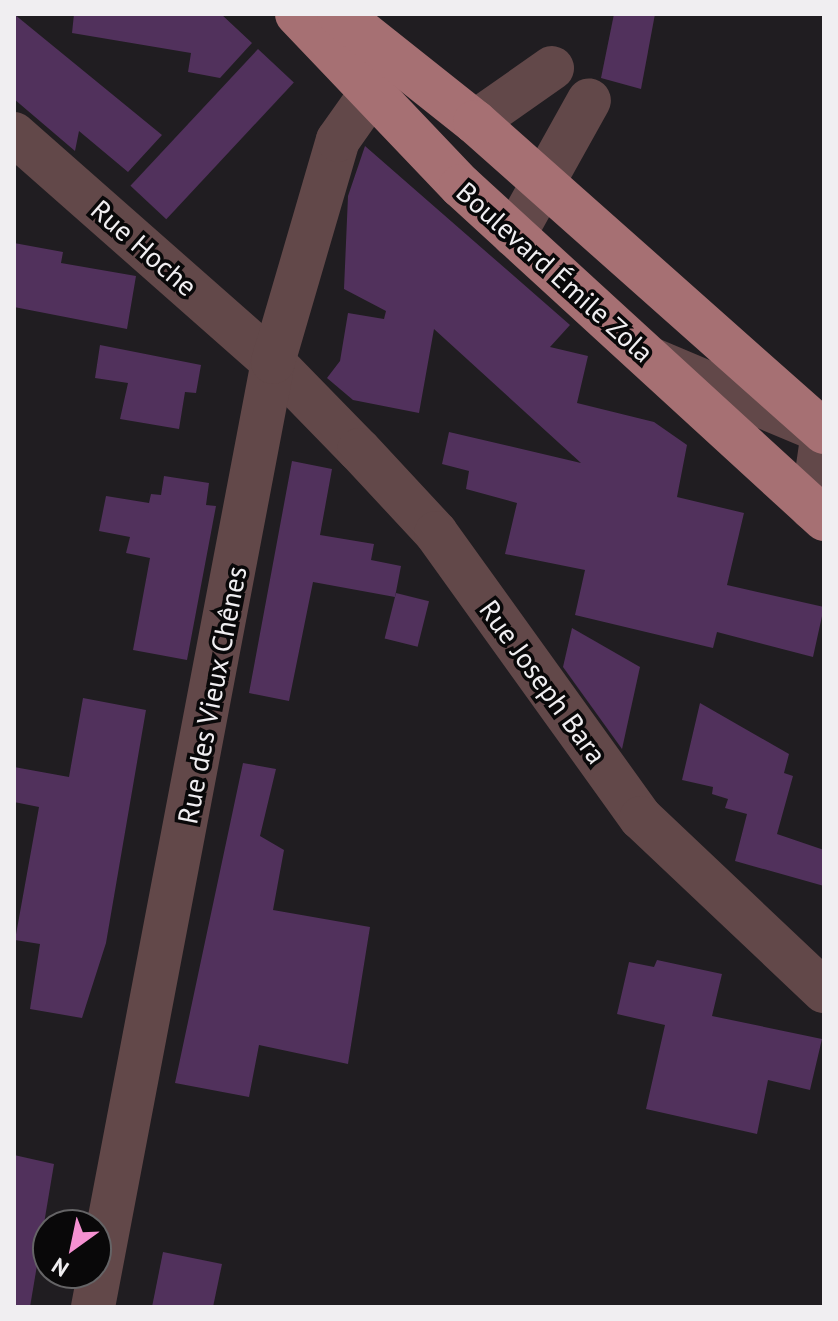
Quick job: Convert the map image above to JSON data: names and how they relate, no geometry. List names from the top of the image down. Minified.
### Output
{"streets":{"main road":["Boulevard Émile Zola"],"street":["Rue Hoche","Rue Joseph Bara","Rue des Vieux Chênes"]},"crossings":[["Rue Hoche","Rue Joseph Bara"],["Rue Hoche","Rue des Vieux Chênes"],["Boulevard Émile Zola","Rue des Vieux Chênes"],["Rue Joseph Bara","Rue des Vieux Chênes"]],"north":"bottom left"}
